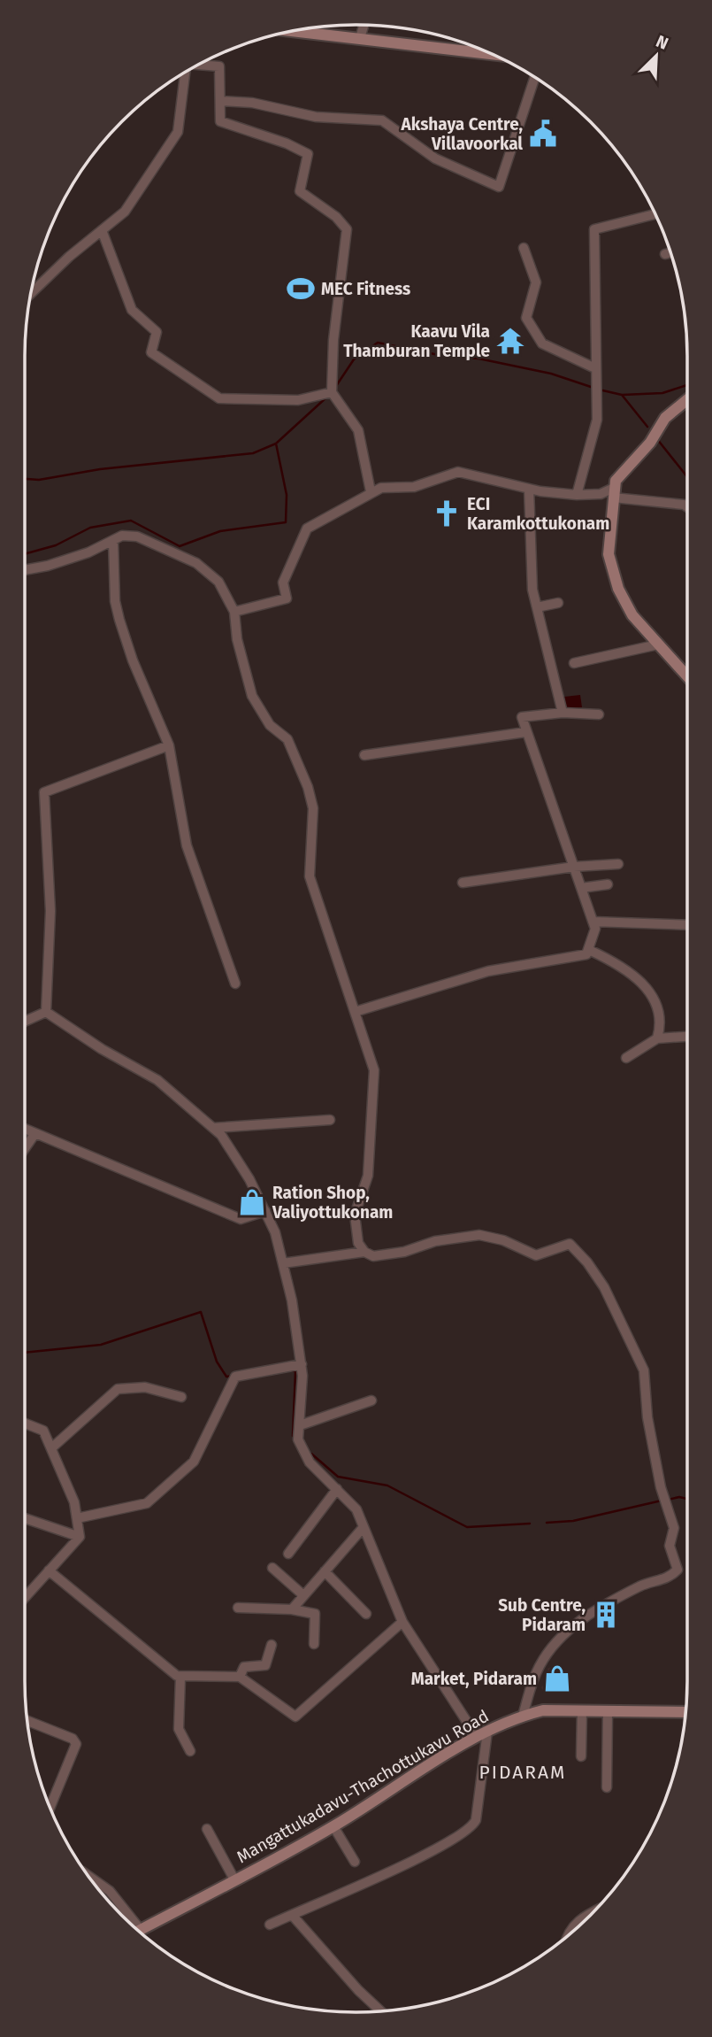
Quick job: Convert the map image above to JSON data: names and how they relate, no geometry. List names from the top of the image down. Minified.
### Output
{"streets":{"main road":["Mangattukadavu-Thachottukavu Road"]},"districts":["PIDARAM"],"places":{"public building":["Akshaya Centre, Villavoorkal"],"sports":["MEC Fitness"],"temple":["Kaavu Vila Thamburan Temple"],"church":["ECI Karamkottukonam"],"shop":["Ration Shop, Valiyottukonam","Market, Pidaram"],"building":["Sub Centre, Pidaram"]},"north":"top right"}
